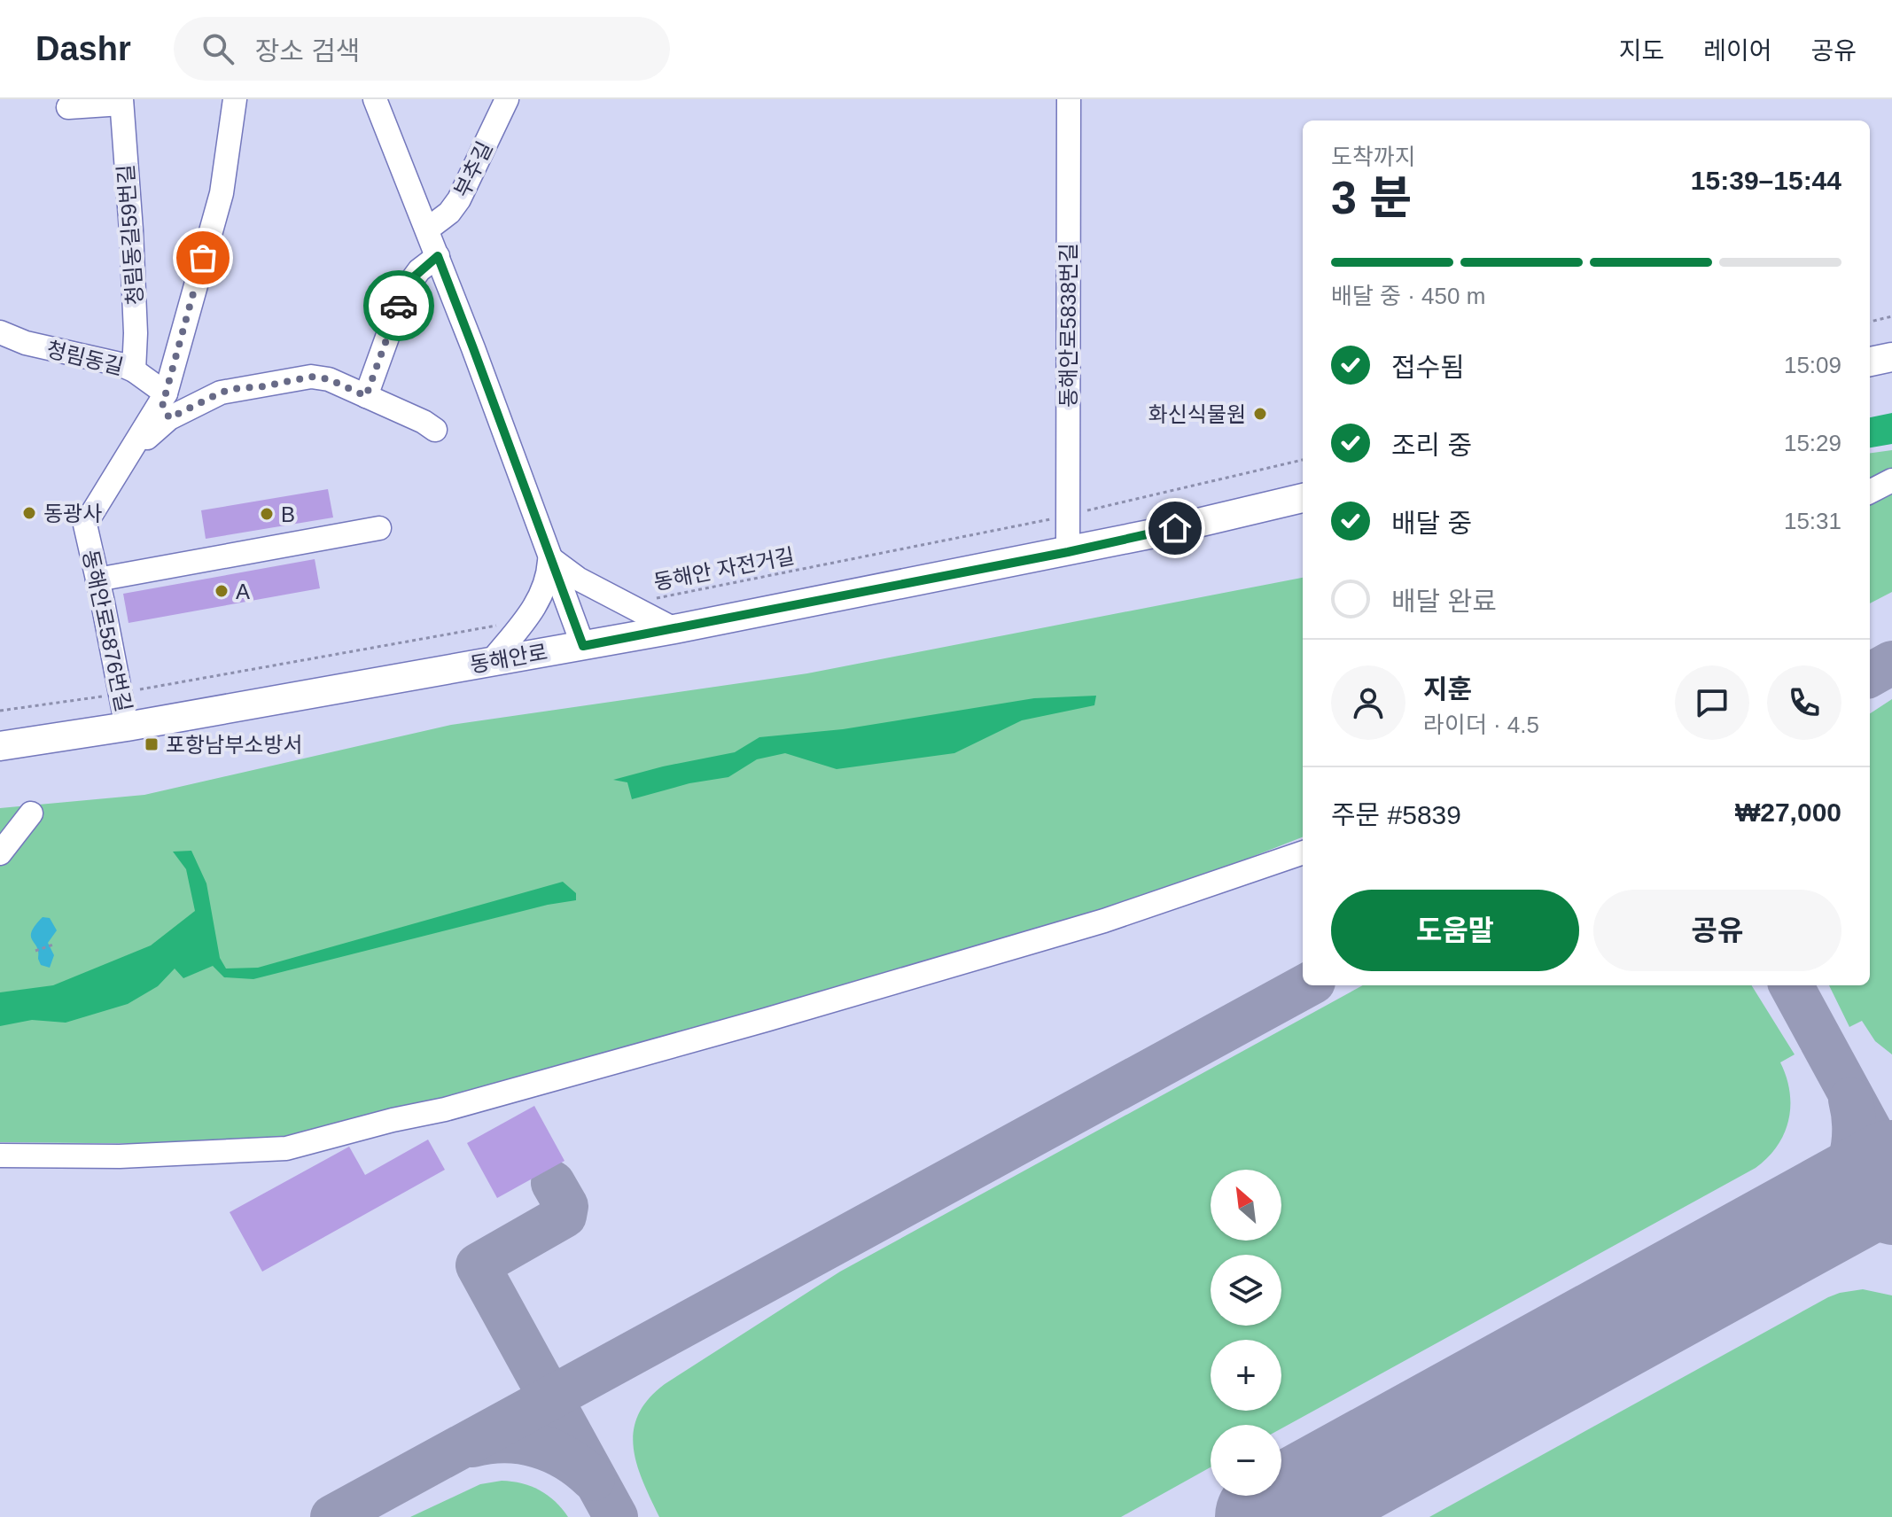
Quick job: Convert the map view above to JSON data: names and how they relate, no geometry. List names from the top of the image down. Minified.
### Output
{"streets":{"main road":["동해안로"],"street":["부추길","청림동길59번길","동해안로5838번길","청림동길","동해안로5876번길"],"path":["동해안 자전거길"]},"crossings":[["청림동길59번길","청림동길"],["동해안로5838번길","동해안 자전거길"],["동해안로5838번길","동해안로"],["청림동길","동해안로5876번길"],["동해안로5876번길","동해안로"]],"places":{"other":["화신식물원","동광사","B","A"],"transit":["포항남부소방서"]},"north":"top left","page":{"header":"Dashr","search":"장소 검색","nav":["지도","레이어","공유"],"heading":["3 분","도착까지","15:39–15:44"],"panel":["지훈","라이더 · 4.5","주문 #5839","₩27,000"],"bar":"배달 중 · 450 m","list":[["접수됨","15:09"],["조리 중","15:29"],["배달 중","15:31"],"배달 완료"],"buttons":["도움말","공유"],"map_buttons":["+","−"]}}
